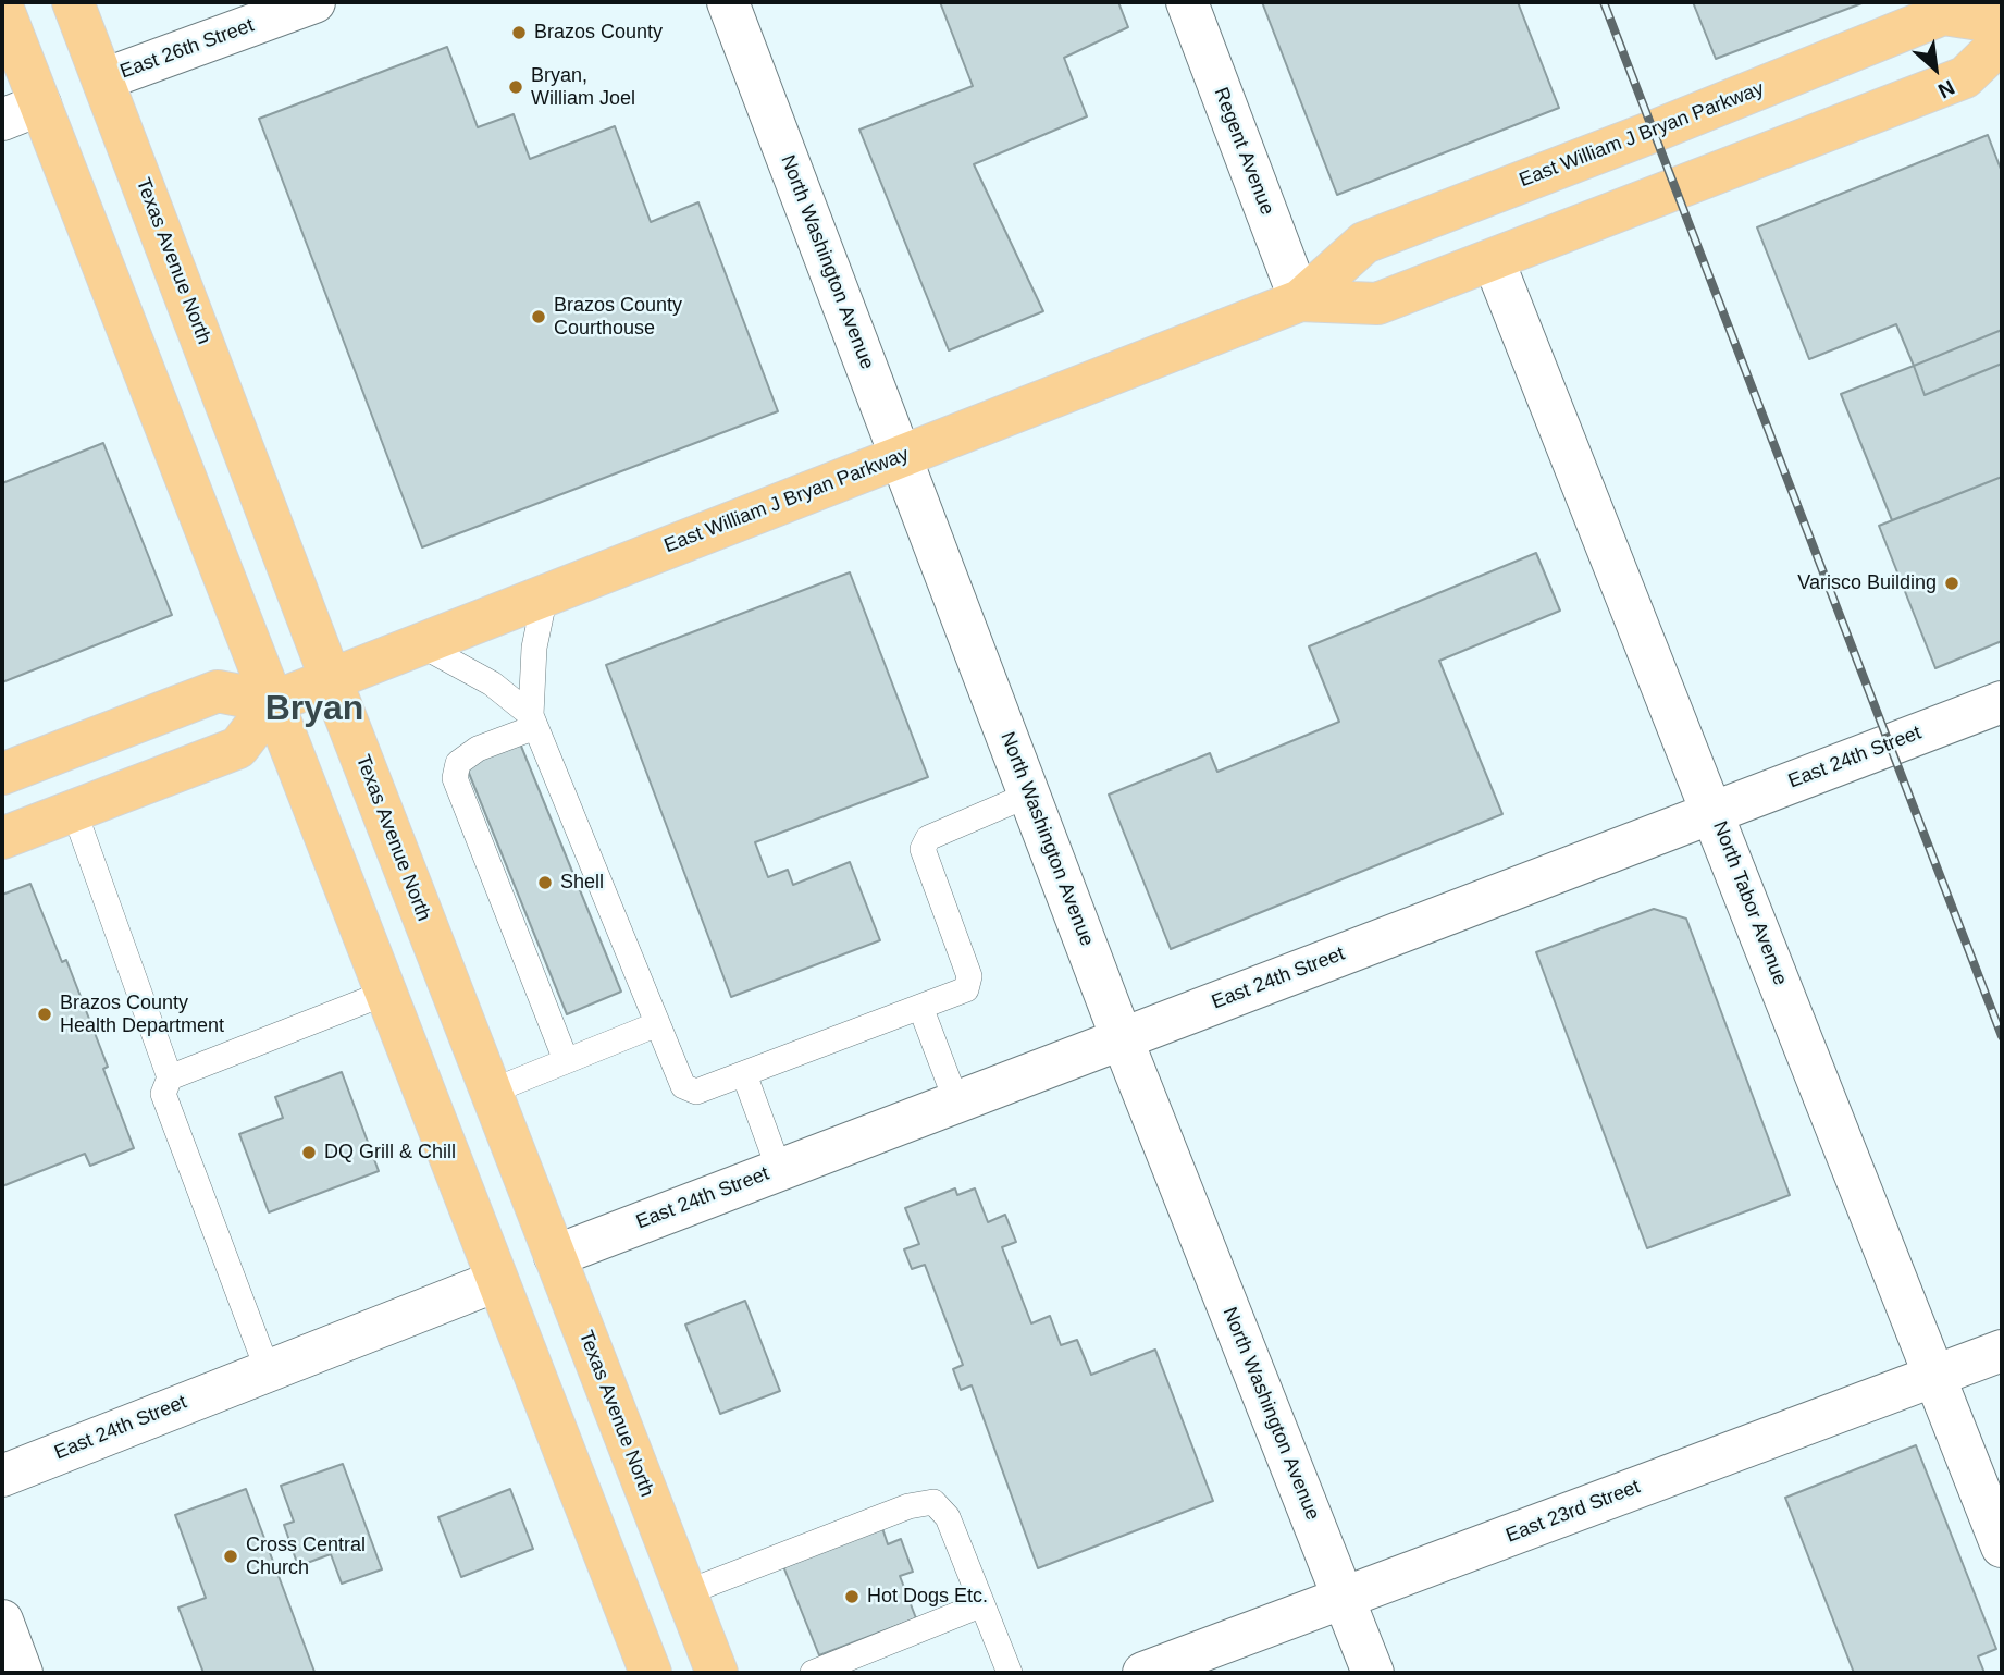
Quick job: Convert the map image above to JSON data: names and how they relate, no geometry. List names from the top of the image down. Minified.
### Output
{"streets":{"main road":["East William J Bryan Parkway","Texas Avenue North"],"street":["East 26th Street","Regent Avenue","North Washington Avenue","East 24th Street","North Tabor Avenue","East 23rd Street"]},"crossings":[["East 26th Street","Texas Avenue North"],["East William J Bryan Parkway","Regent Avenue"],["East William J Bryan Parkway","Texas Avenue North"],["East William J Bryan Parkway","North Washington Avenue"],["East William J Bryan Parkway","North Tabor Avenue"],["Texas Avenue North","East 24th Street"],["North Washington Avenue","East 24th Street"],["North Washington Avenue","East 23rd Street"],["East 24th Street","North Tabor Avenue"],["North Tabor Avenue","East 23rd Street"]],"districts":["Bryan"],"places":["Brazos County","Bryan, William Joel","Brazos County Courthouse","Varisco Building","Shell","Brazos County Health Department","DQ Grill & Chill","Cross Central Church","Hot Dogs Etc."],"north":"bottom right"}
